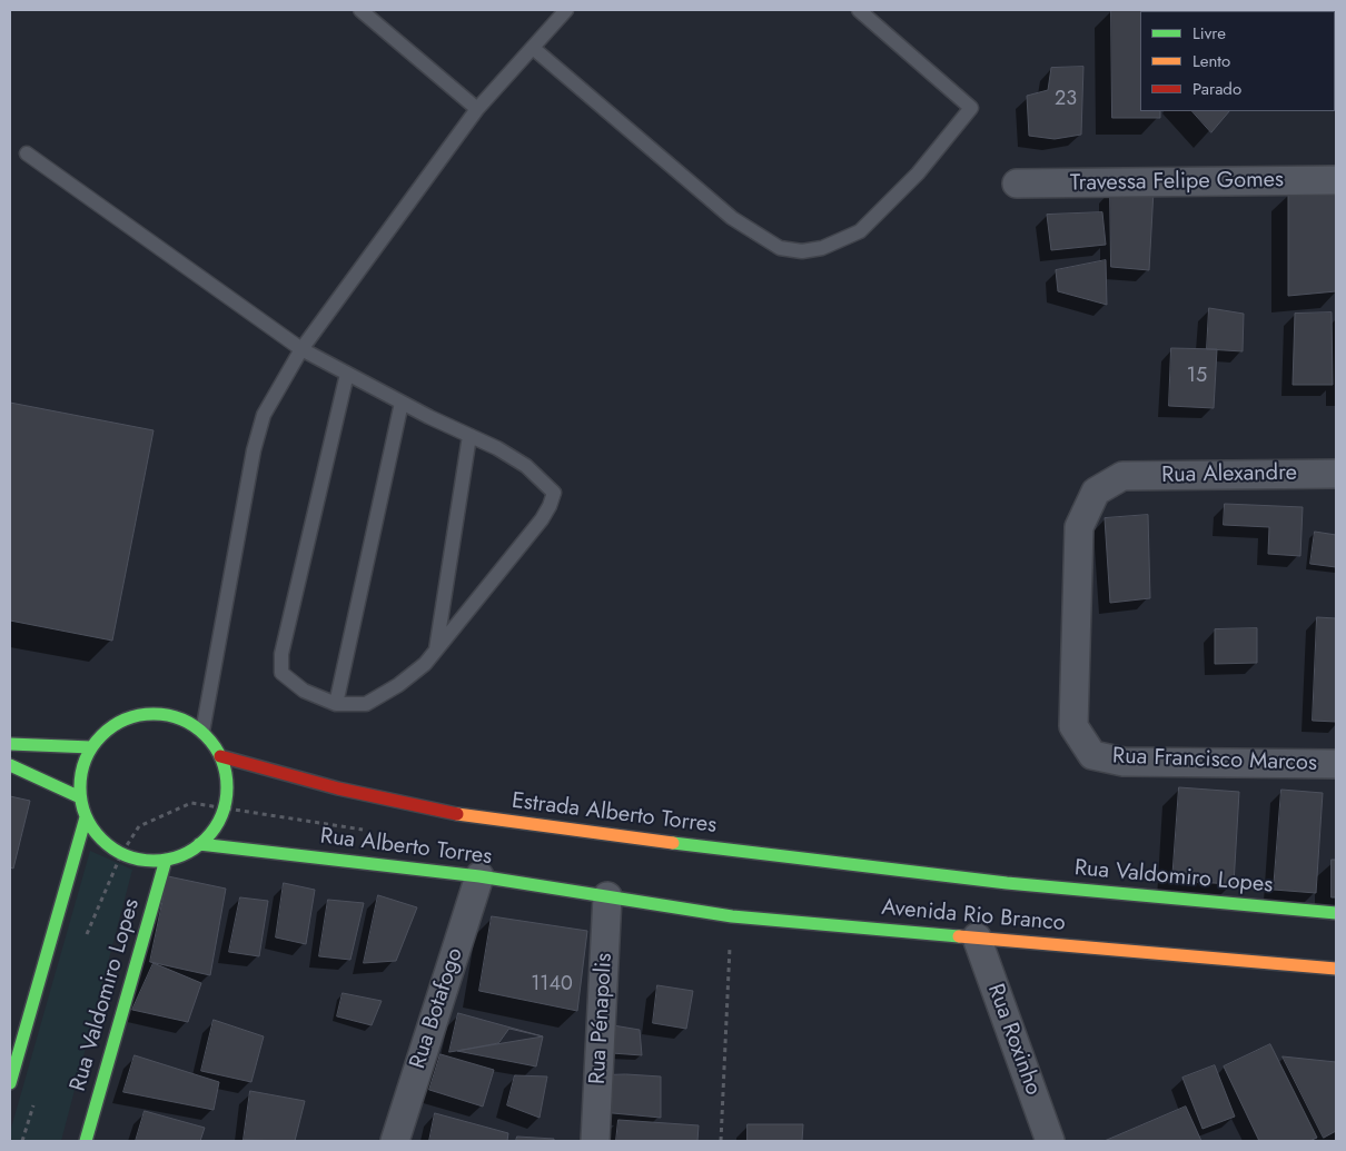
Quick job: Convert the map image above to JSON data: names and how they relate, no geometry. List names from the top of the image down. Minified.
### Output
{"streets":{"street":["Travessa Felipe Gomes","Rua Alexandre","Rua Francisco Marcos","Estrada Alberto Torres","Rua Alberto Torres","Rua Valdomiro Lopes","Avenida Rio Branco","Rua Botafogo","Rua Pénapolis","Rua Roxinho"]},"crossings":[["Rua Alexandre","Rua Francisco Marcos"],["Estrada Alberto Torres","Rua Valdomiro Lopes"],["Rua Alberto Torres","Avenida Rio Branco"],["Rua Alberto Torres","Rua Botafogo"],["Rua Alberto Torres","Rua Pénapolis"],["Avenida Rio Branco","Rua Pénapolis"],["Avenida Rio Branco","Rua Roxinho"]],"house_numbers":["23","15","1140"],"legend":["Livre","Lento","Parado"]}
